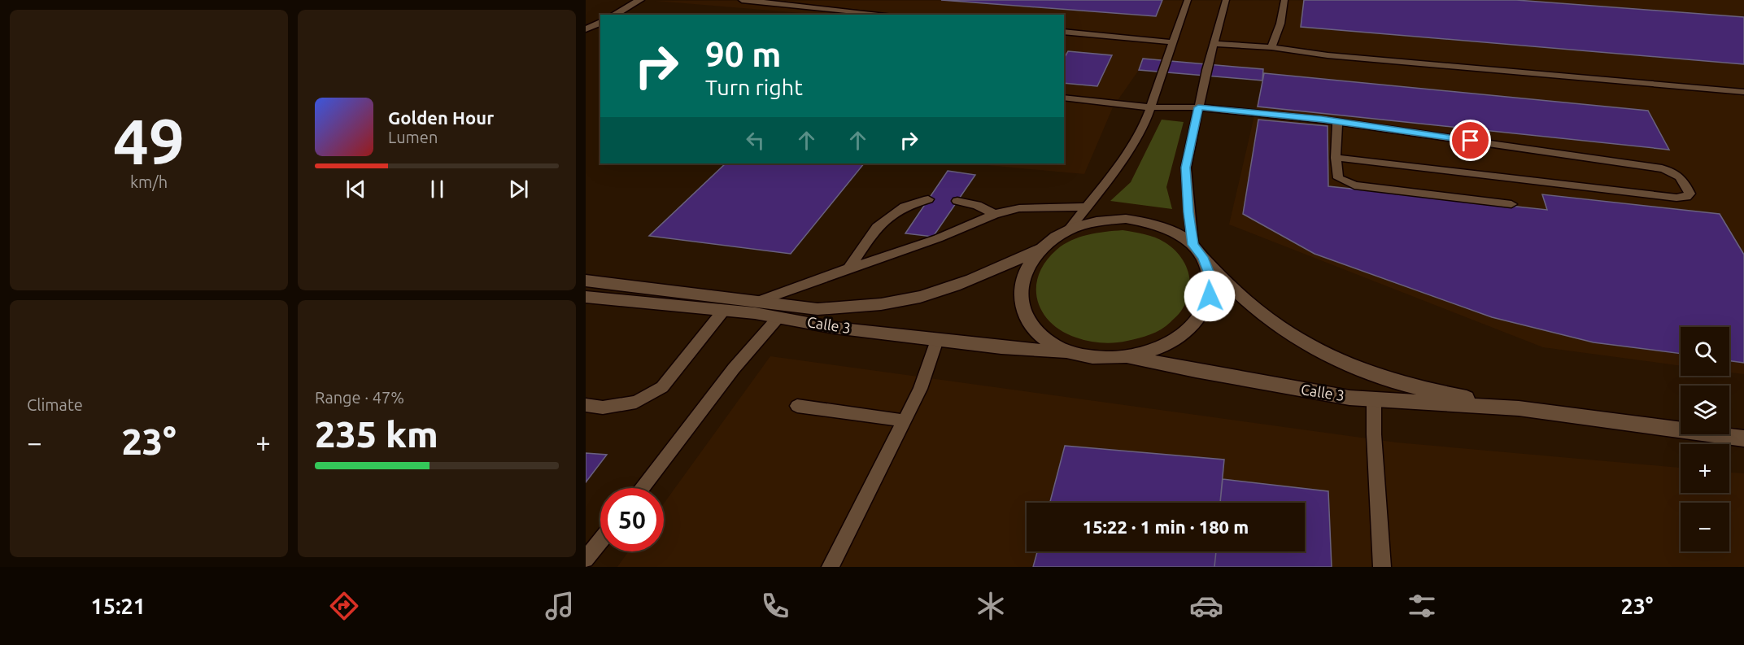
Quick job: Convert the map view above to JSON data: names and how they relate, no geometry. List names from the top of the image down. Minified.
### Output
{"streets":{"main road":["Calle 3"]},"page":{"tile":[["49","km/h"],"Climate",["Range · 47%","235 km"]],"turn":["90 m","Turn right"],"song":["Golden Hour","Lumen"],"map_buttons":["+","−"],"heat":["−","23°","+"],"limit":"50","trip":"15:22 · 1 min · 180 m","tabs":["15:21","23°"]}}
